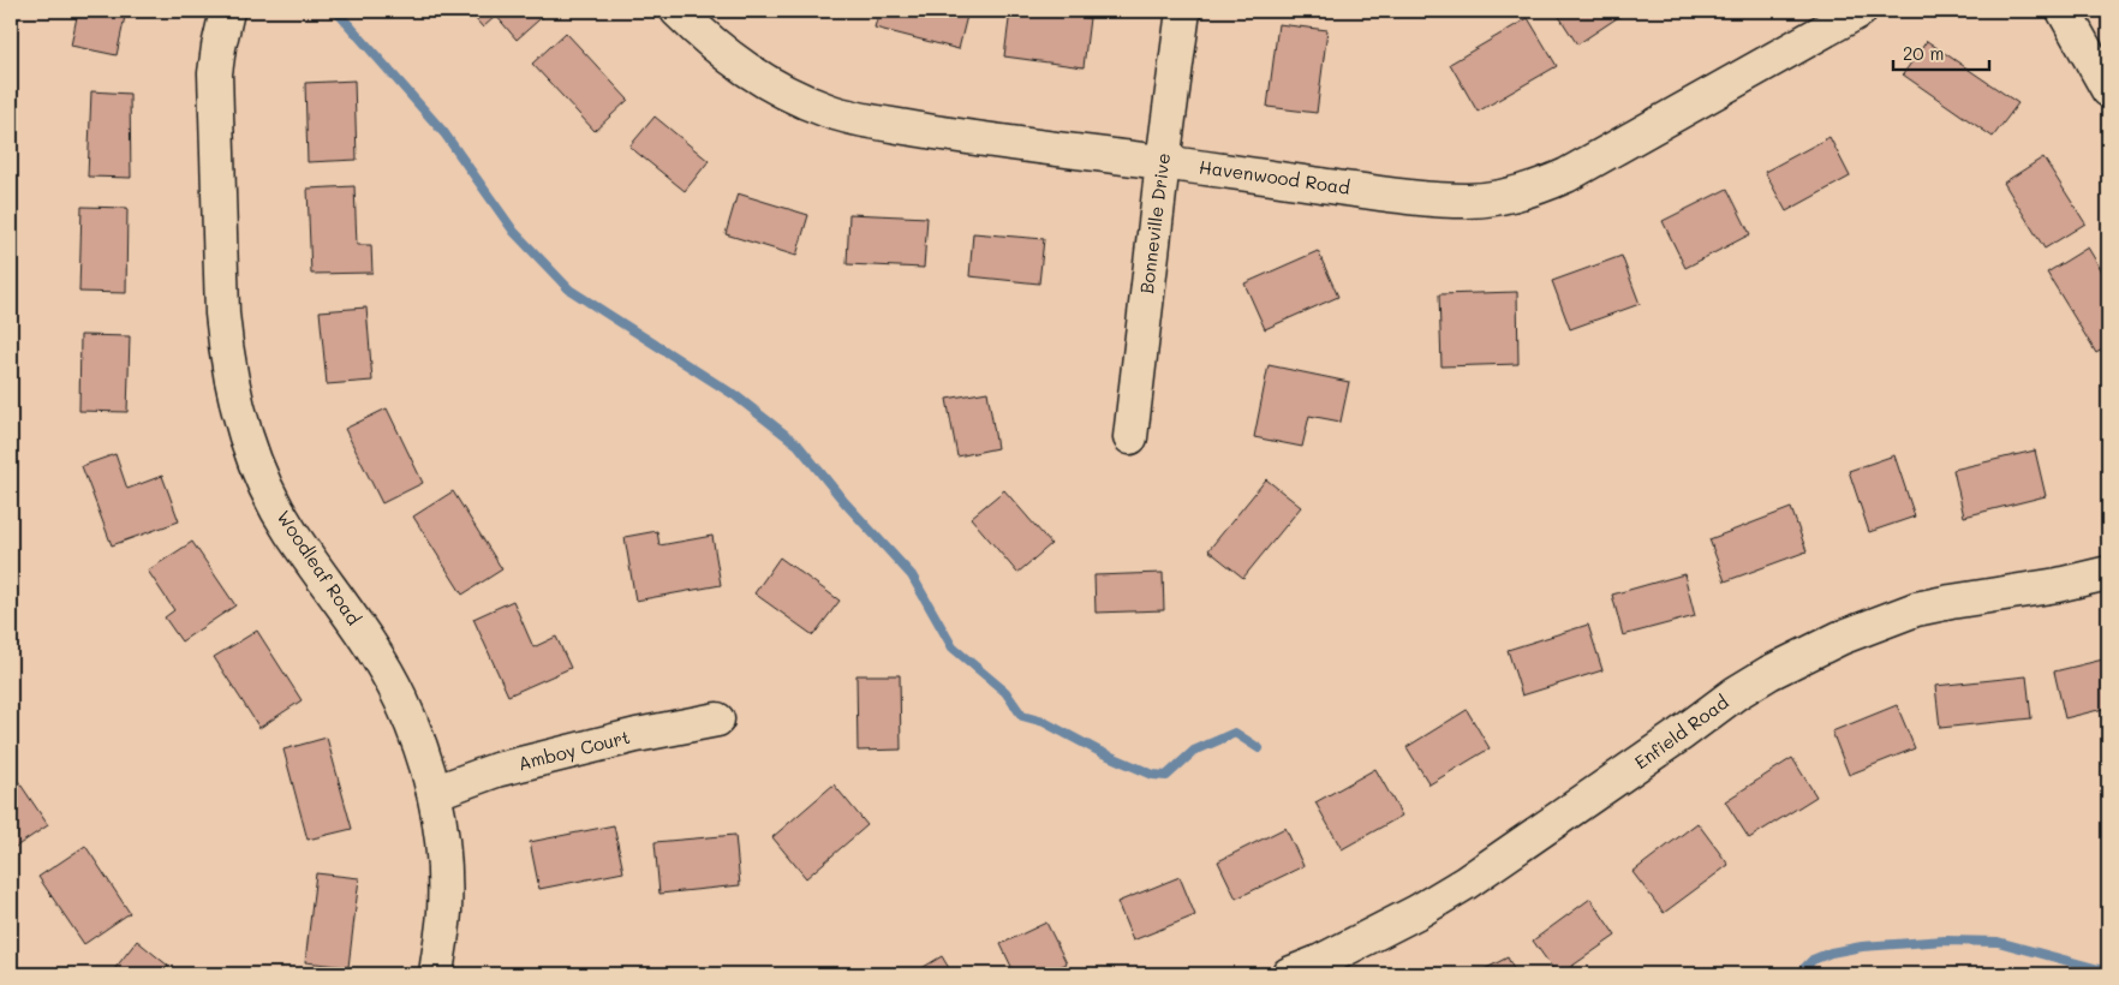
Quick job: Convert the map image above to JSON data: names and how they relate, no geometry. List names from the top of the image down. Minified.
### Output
{"streets":{"street":["Havenwood Road","Bonneville Drive","Woodleaf Road","Enfield Road","Amboy Court"]},"crossings":[["Havenwood Road","Bonneville Drive"],["Woodleaf Road","Amboy Court"]],"scale_bar":"20 m"}
